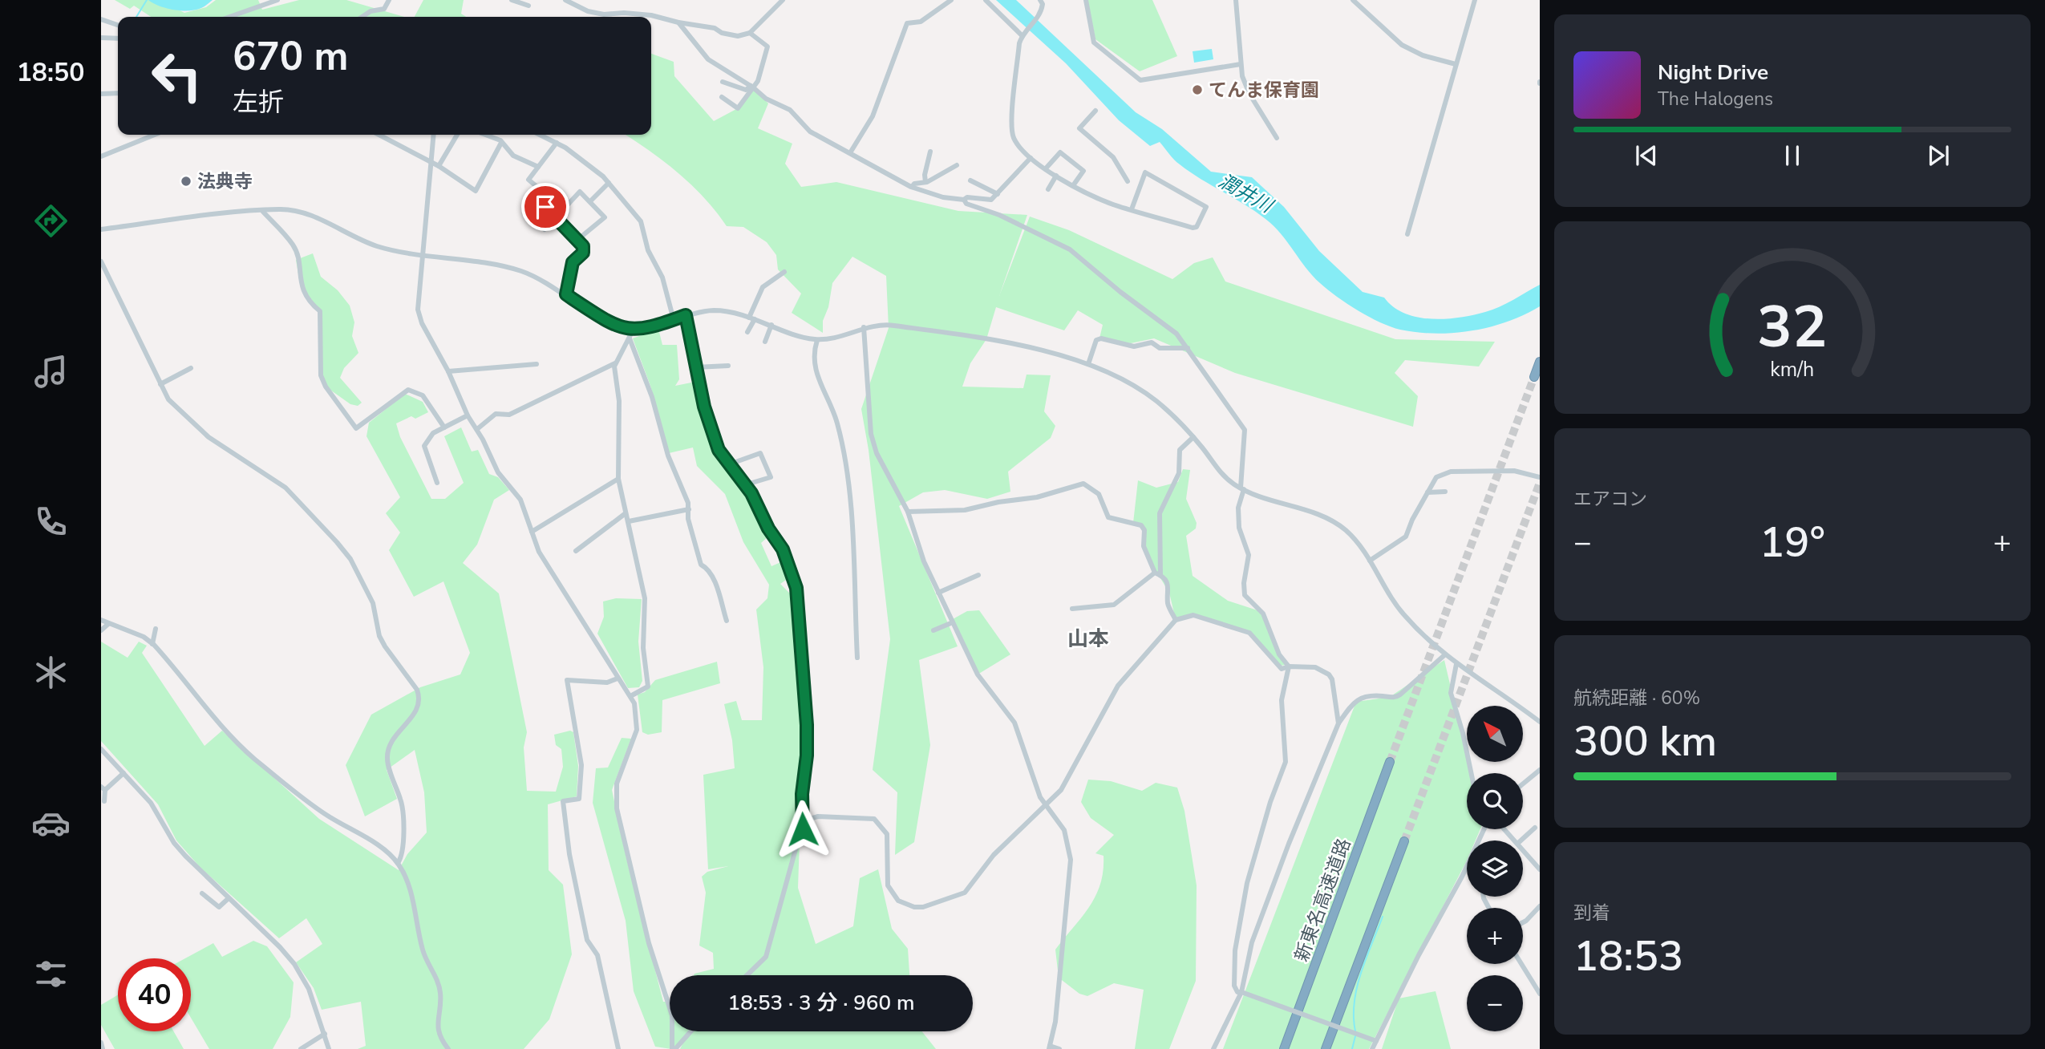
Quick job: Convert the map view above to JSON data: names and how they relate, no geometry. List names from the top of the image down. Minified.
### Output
{"streets":{"highway":["新東名高速道路"]},"districts":["山本"],"water":["潤井川"],"places":["てんま保育園","法典寺"],"north":"top left","page":{"tabs":"18:50","turn":["670 m","左折"],"song":["Night Drive","The Halogens"],"tile":["エアコン",["航続距離 · 60%","300 km"],["到着","18:53"]],"heat":["−","19°","+"],"map_buttons":["+","−"],"limit":"40","trip":"18:53 · 3 分 · 960 m","gauge":["32","km/h"]}}
